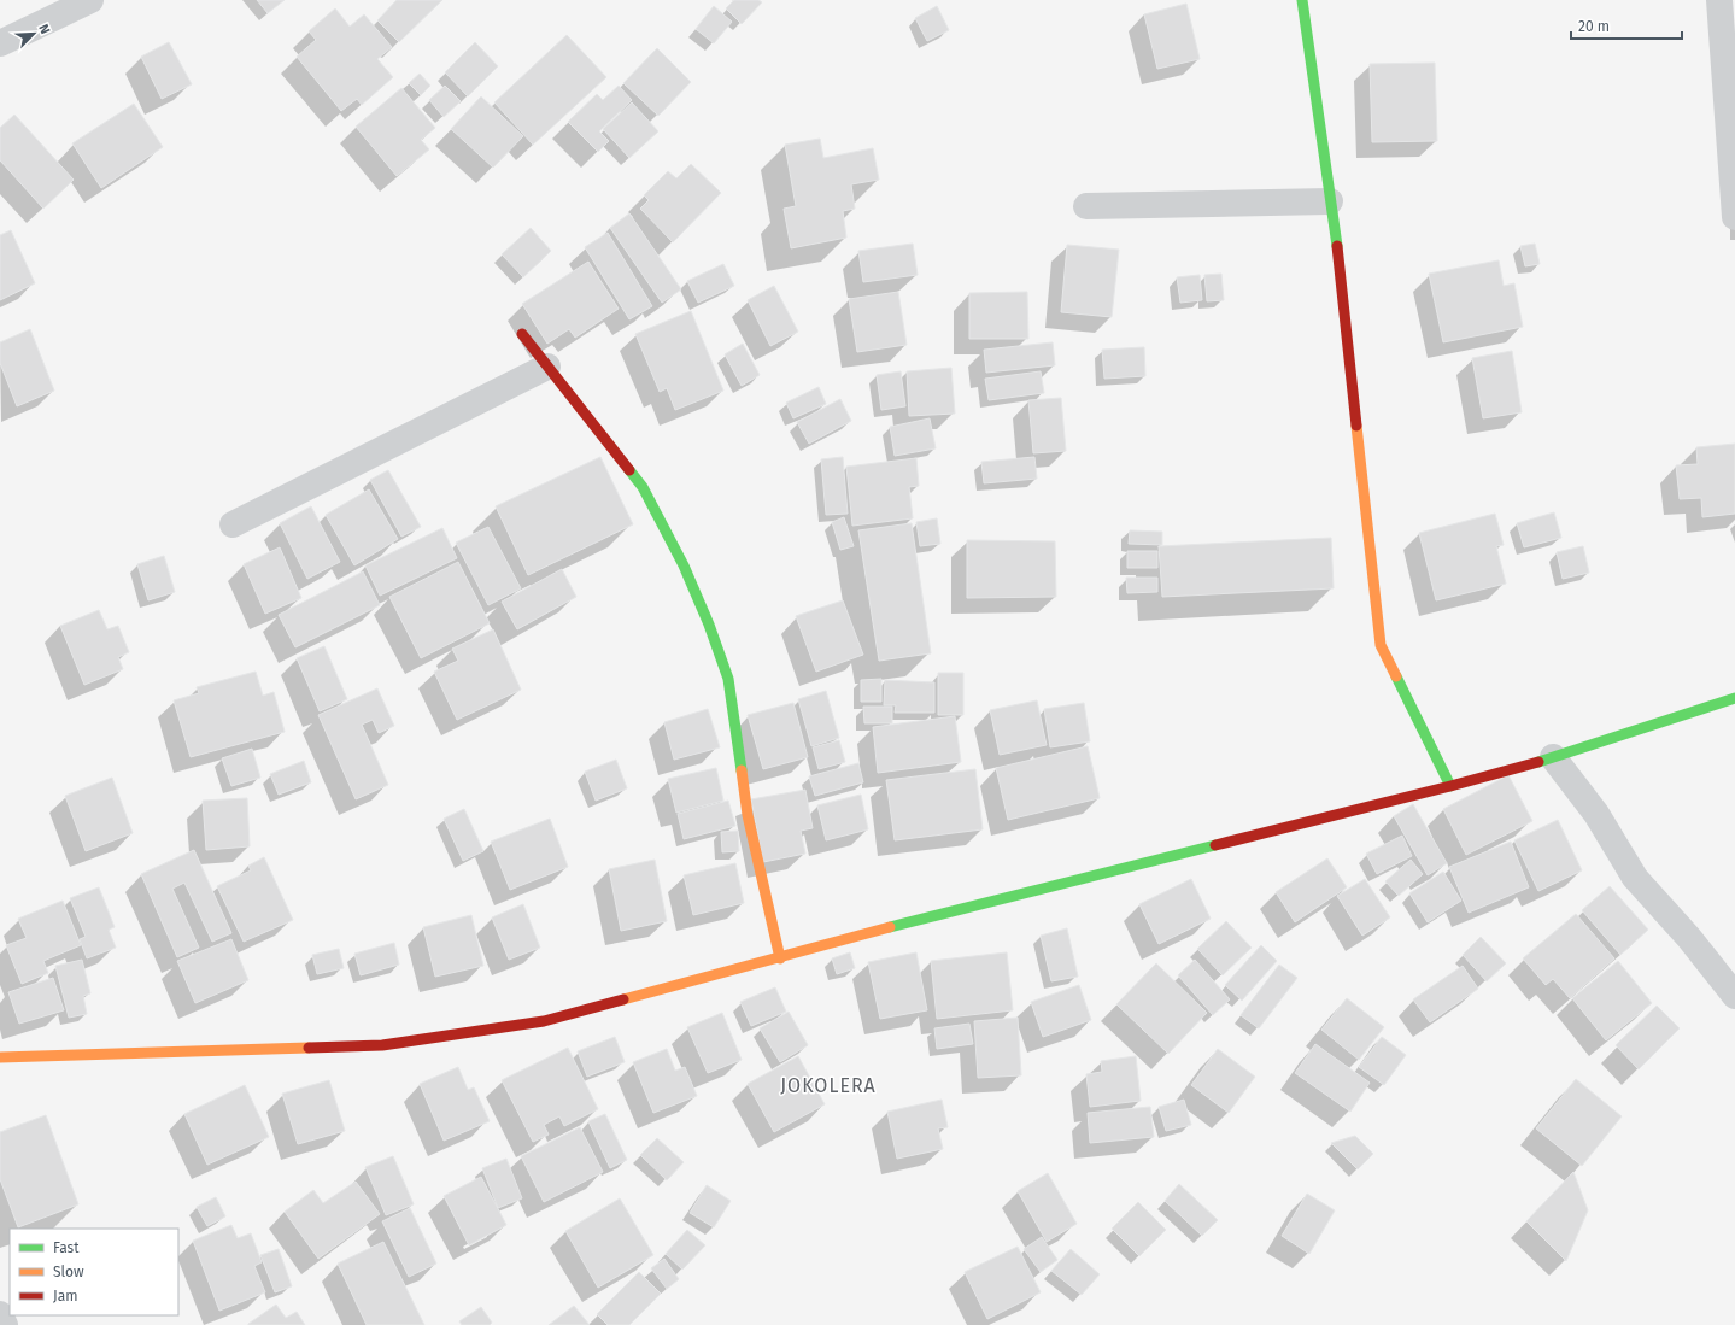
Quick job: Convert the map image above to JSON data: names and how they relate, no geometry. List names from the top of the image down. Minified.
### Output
{"districts":["JOKOLERA"],"legend":["Fast","Slow","Jam"],"scale_bar":"20 m","north":"top right"}
